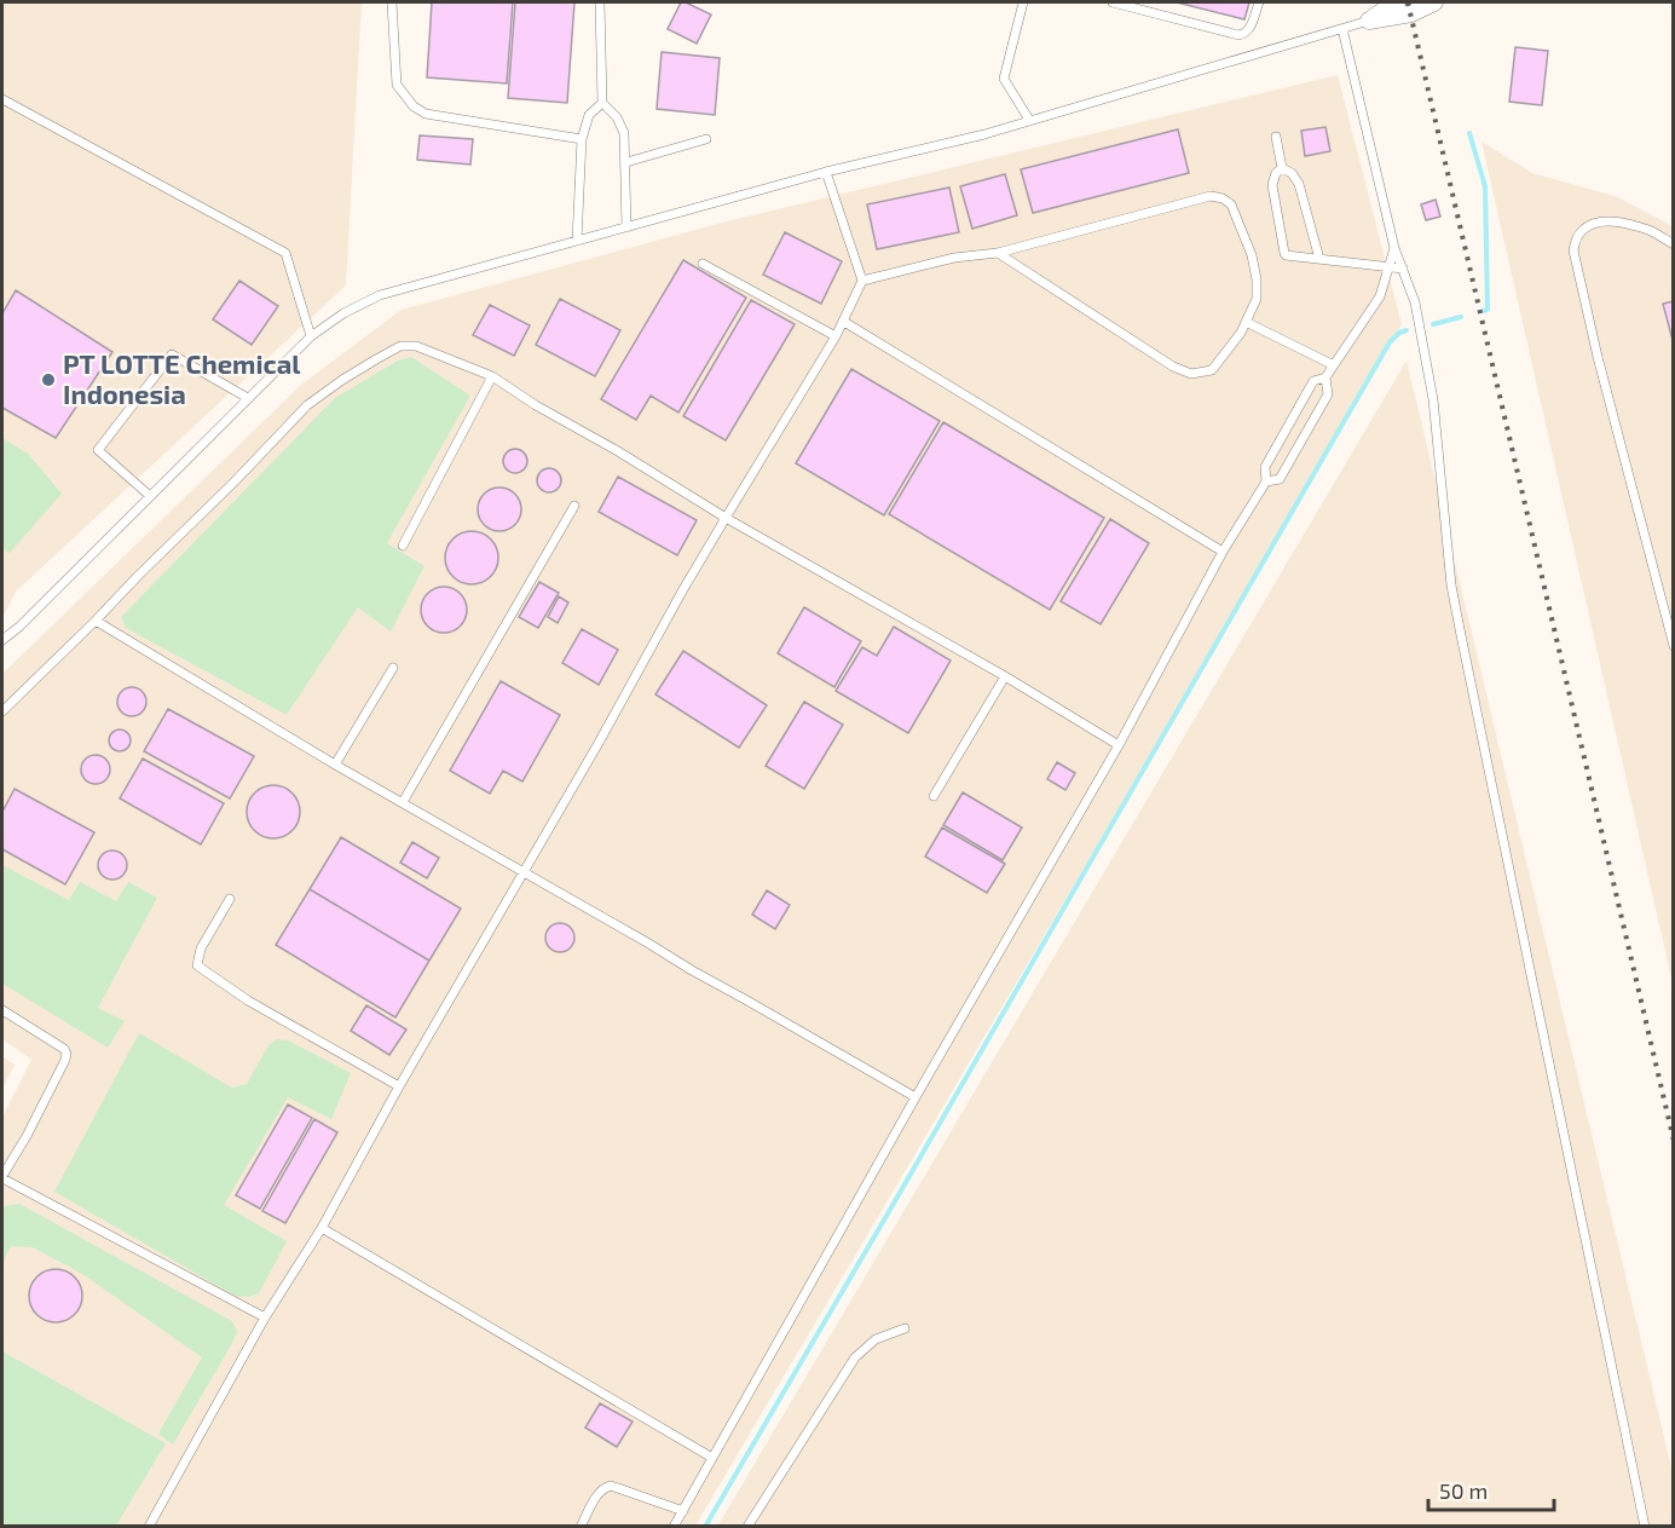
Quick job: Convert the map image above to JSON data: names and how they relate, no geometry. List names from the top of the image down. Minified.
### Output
{"places":["PT LOTTE Chemical Indonesia"],"scale_bar":"50 m"}
